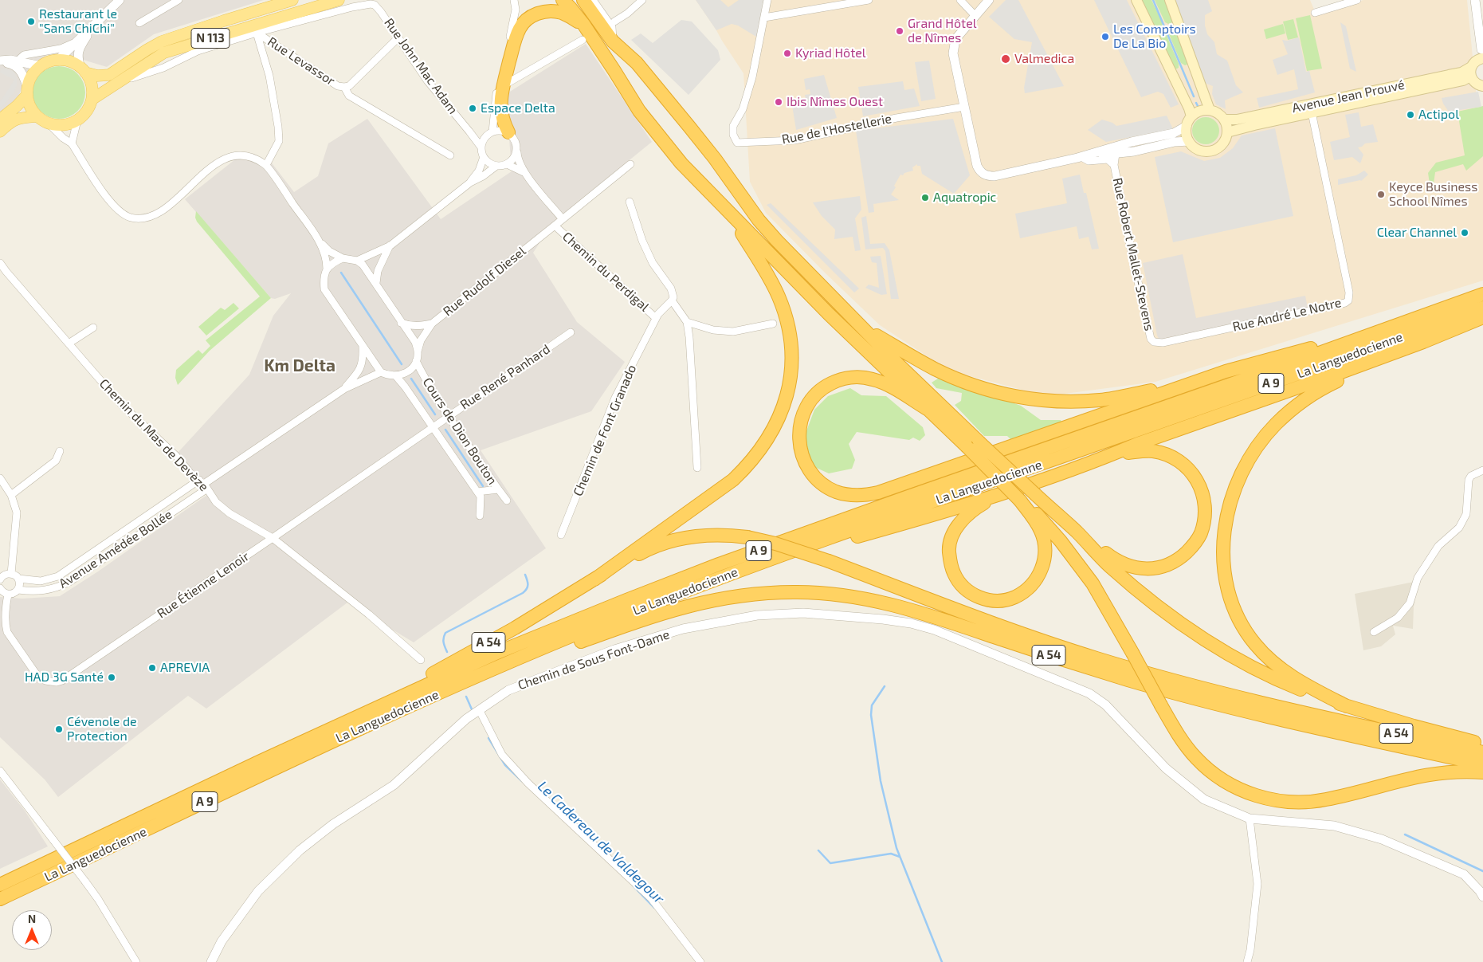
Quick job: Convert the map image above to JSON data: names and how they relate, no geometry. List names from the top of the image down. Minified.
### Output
{"streets":{"highway":["La Languedocienne","A 9","A 54"],"main road":["N 113","Avenue Jean Prouvé"],"street":["Rue Levassor","Rue John Mac Adam","Rue de l'Hostellerie","Rue Robert Mallet-Stevens","Chemin du Perdigal","Rue Rudolf Diesel","Rue André Le Notre","Rue René Panhard","Chemin de Font Granado","Cours de Dion Bouton","Chemin du Mas de Devèze","Avenue Amédée Bollée","Rue Étienne Lenoir","Chemin de Sous Font-Dame"]},"crossings":[["N 113","Rue John Mac Adam"],["Rue Levassor","Rue John Mac Adam"],["Avenue Jean Prouvé","Rue André Le Notre"],["Rue Robert Mallet-Stevens","Rue André Le Notre"],["Chemin du Perdigal","Rue Rudolf Diesel"],["Chemin du Perdigal","Chemin de Font Granado"],["Rue Rudolf Diesel","Cours de Dion Bouton"],["La Languedocienne","A 54"],["Rue René Panhard","Cours de Dion Bouton"],["Rue René Panhard","Rue Étienne Lenoir"],["Cours de Dion Bouton","Rue Étienne Lenoir"],["Chemin du Mas de Devèze","Avenue Amédée Bollée"],["Chemin du Mas de Devèze","Rue Étienne Lenoir"]],"districts":["Km Delta"],"water":["Le Cadereau de Valdegour"],"places":["Restaurant le \"Sans ChiChi\"","Grand Hôtel de Nîmes","Les Comptoirs De La Bio","Kyriad Hôtel","Valmedica","Ibis Nîmes Ouest","Espace Delta","Actipol","Keyce Business School Nîmes","Aquatropic","Clear Channel","APREVIA","HAD 3G Santé","Cévenole de Protection"],"north":"top"}
